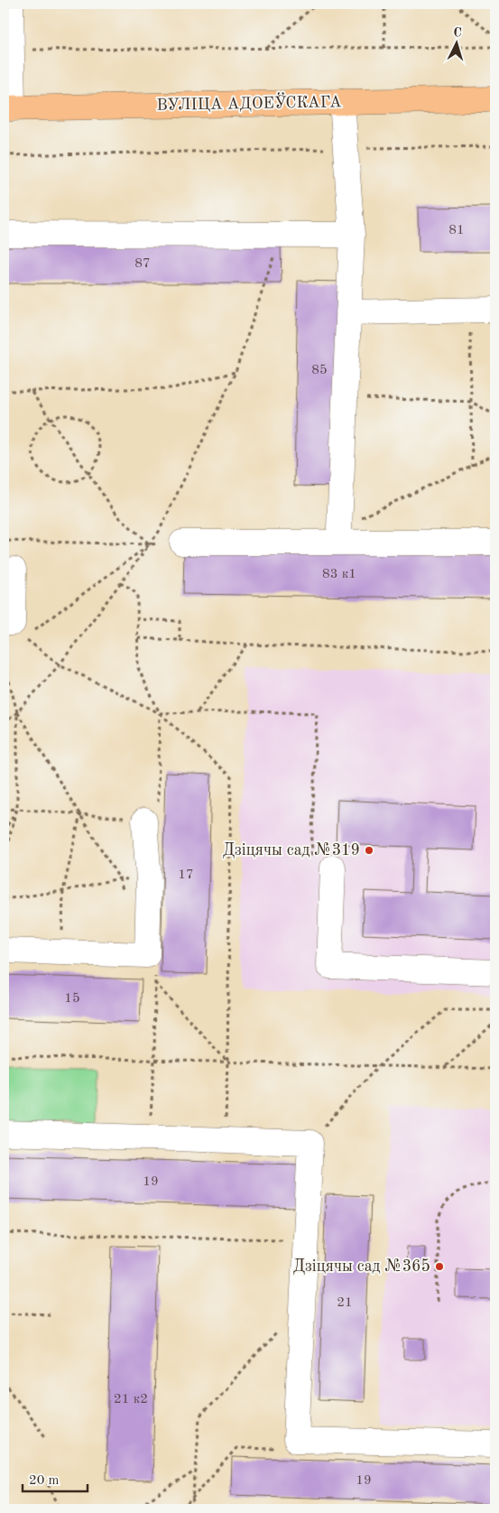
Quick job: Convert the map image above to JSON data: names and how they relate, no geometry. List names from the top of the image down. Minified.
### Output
{"streets":{"main road":["ВУЛІЦА АДОЕЎСКАГА"]},"places":["Дзіцячы сад №319","Дзіцячы сад №365"],"house_numbers":["81","87","85","83 к1","17","15","19","21","21 к2","19"],"scale_bar":"20 m","north":"top"}
